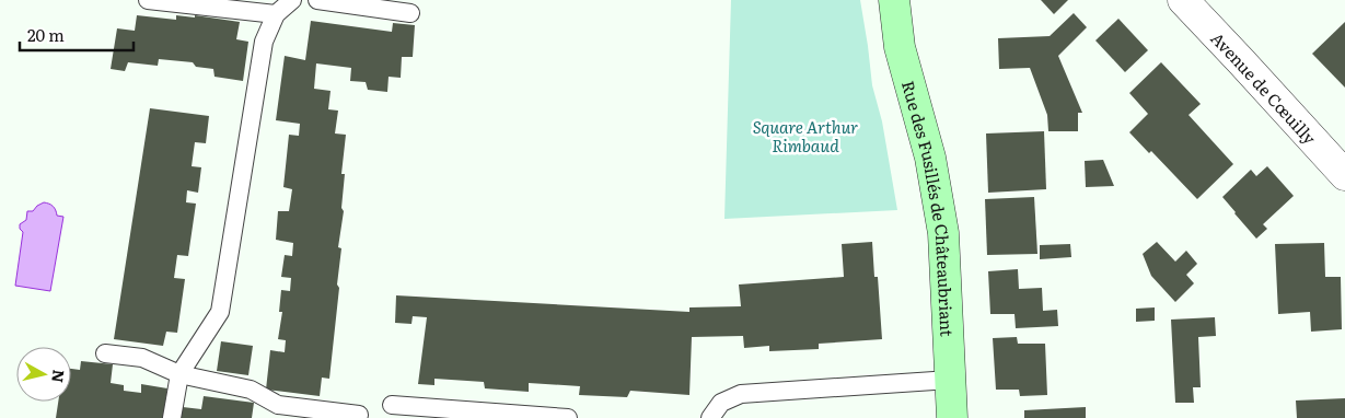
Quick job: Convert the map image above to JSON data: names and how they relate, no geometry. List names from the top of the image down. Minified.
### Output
{"streets":{"main road":["Rue des Fusillés de Châteaubriant"],"street":["Avenue de Cœuilly"]},"parks":["Square Arthur Rimbaud"],"scale_bar":"20 m","north":"right"}
